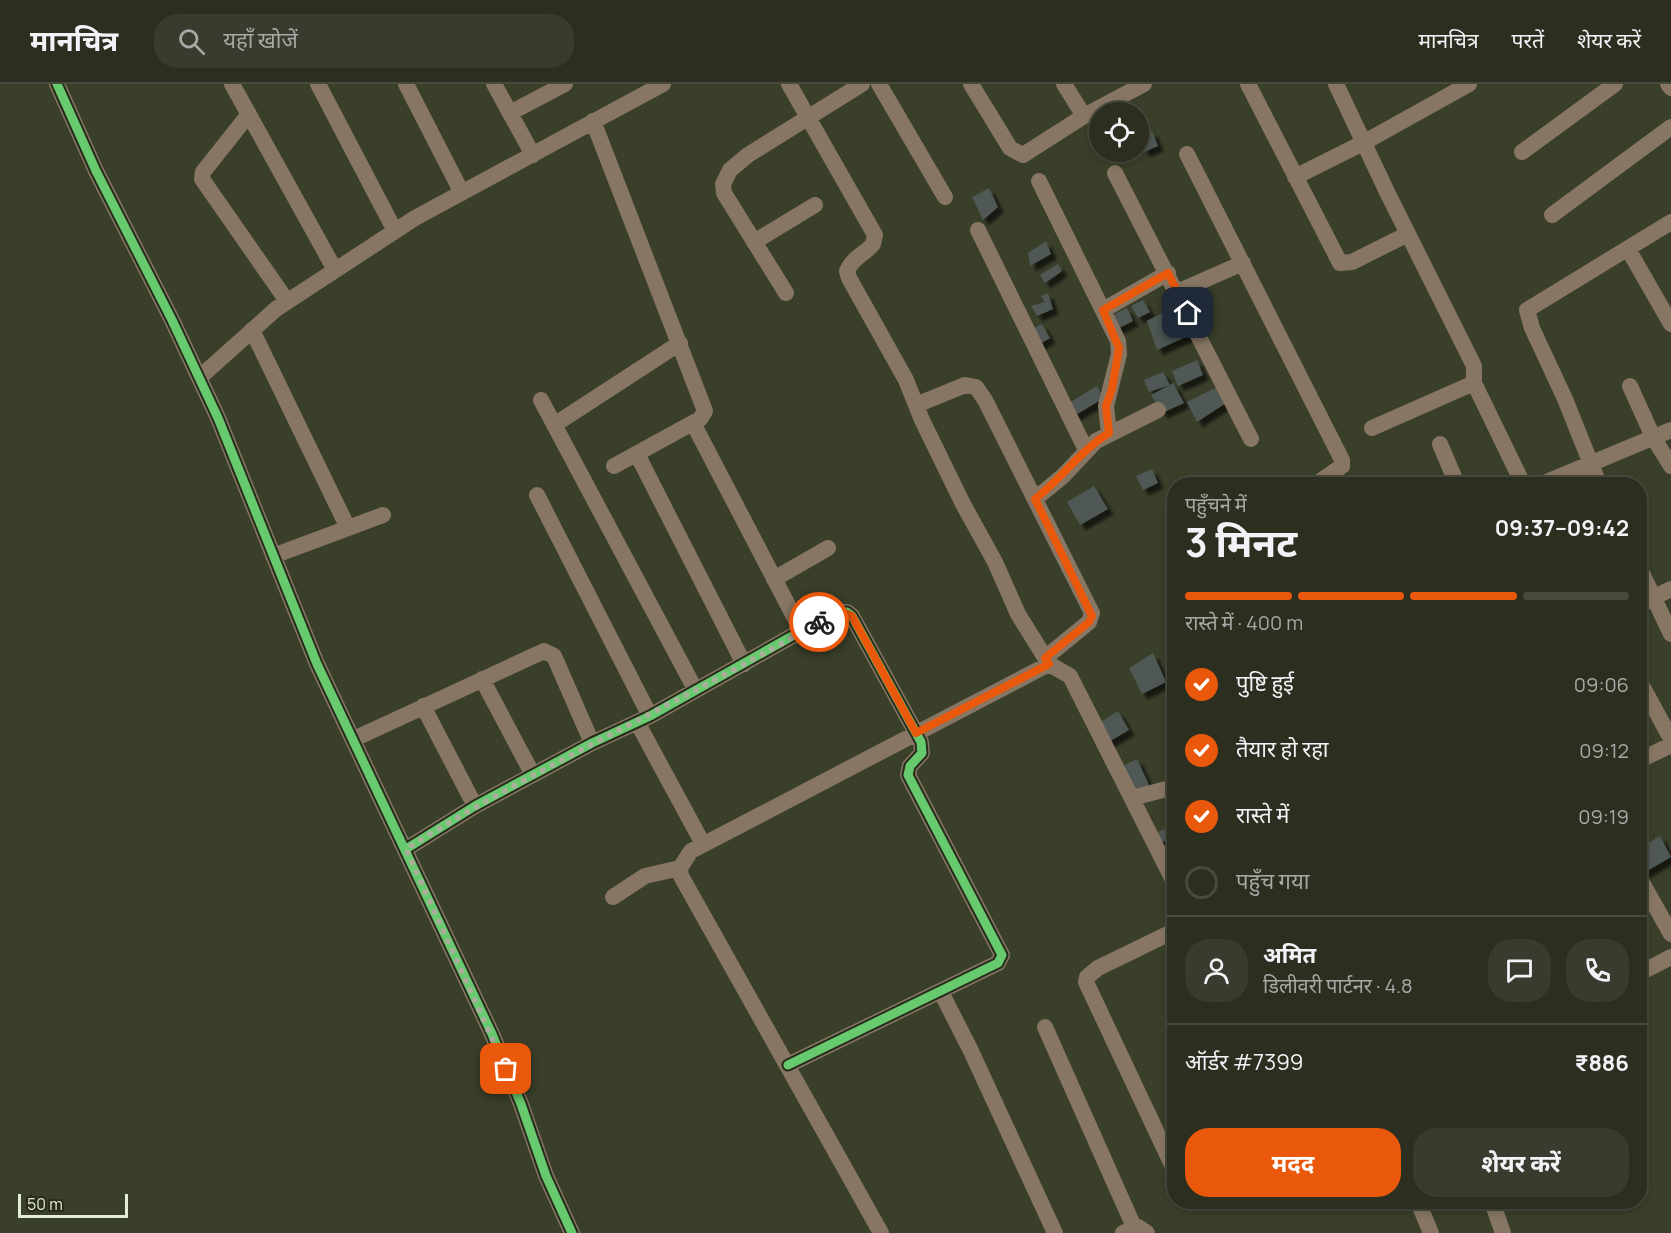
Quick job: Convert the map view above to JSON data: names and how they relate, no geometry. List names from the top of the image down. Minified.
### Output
{"scale_bar":"50 m","page":{"header":"मानचित्र","search":"यहाँ खोजें","nav":["मानचित्र","परतें","शेयर करें"],"heading":["3 मिनट","पहुँचने में","09:37–09:42"],"panel":["अमित","डिलीवरी पार्टनर · 4.8","ऑर्डर #7399","₹886"],"bar":"रास्ते में · 400 m","list":[["पुष्टि हुई","09:06"],["तैयार हो रहा","09:12"],["रास्ते में","09:19"],"पहुँच गया"],"buttons":["मदद","शेयर करें"],"scale":"50 m"}}
